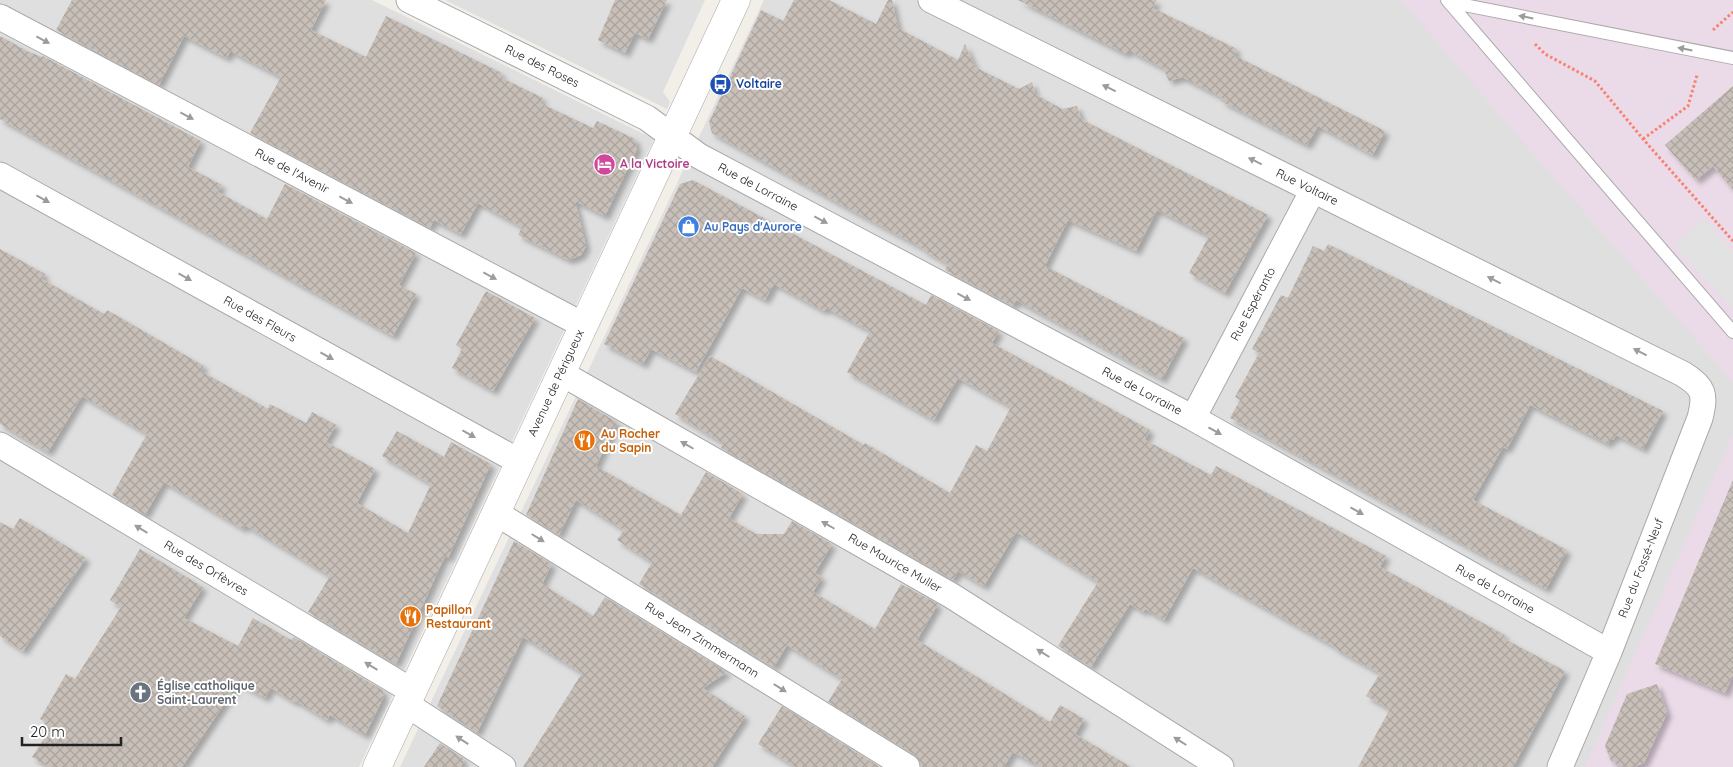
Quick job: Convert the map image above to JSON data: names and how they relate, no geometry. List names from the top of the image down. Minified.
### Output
{"streets":{"street":["Rue des Roses","Rue de l'Avenir","Rue de Lorraine","Rue Voltaire","Rue Espéranto","Rue des Fleurs","Avenue de Périgueux","Rue Maurice Muller","Rue des Orfèvres","Rue du Fossé-Neuf","Rue Jean Zimmermann"]},"crossings":[["Rue des Roses","Rue de Lorraine"],["Rue des Roses","Avenue de Périgueux"],["Rue de l'Avenir","Avenue de Périgueux"],["Rue de Lorraine","Rue Espéranto"],["Rue de Lorraine","Avenue de Périgueux"],["Rue de Lorraine","Rue du Fossé-Neuf"],["Rue Voltaire","Rue Espéranto"],["Rue Voltaire","Rue du Fossé-Neuf"],["Rue des Fleurs","Avenue de Périgueux"],["Avenue de Périgueux","Rue Maurice Muller"],["Avenue de Périgueux","Rue des Orfèvres"],["Avenue de Périgueux","Rue Jean Zimmermann"]],"one_way":["Rue de l'Avenir","Rue de Lorraine","Rue Voltaire","Rue des Fleurs","Rue Maurice Muller","Rue des Orfèvres","Rue Jean Zimmermann"],"places":{"bus stop":["Voltaire"],"hotel":["A la Victoire"],"shop":["Au Pays d'Aurore"],"restaurant":["Au Rocher du Sapin","Papillon Restaurant"],"church":["Église catholique Saint-Laurent"]},"scale_bar":"20 m"}
